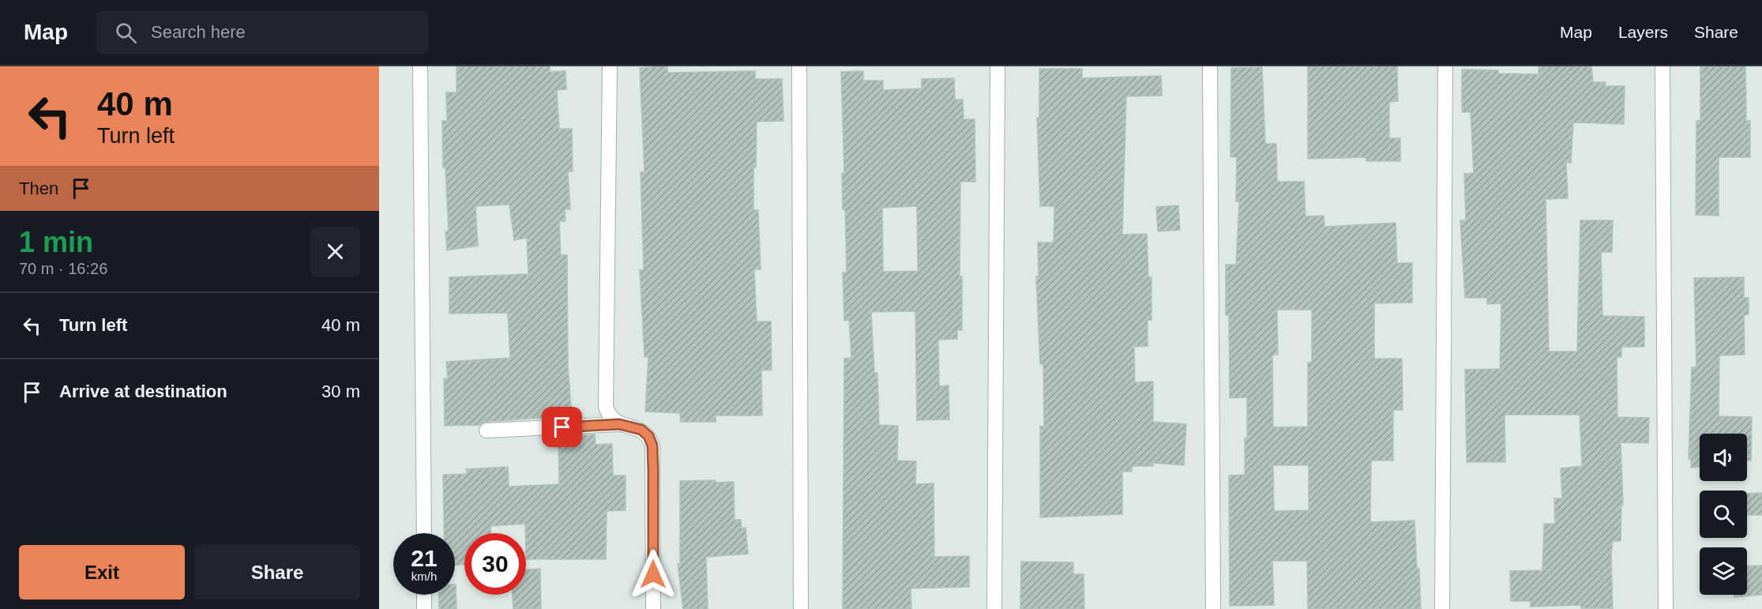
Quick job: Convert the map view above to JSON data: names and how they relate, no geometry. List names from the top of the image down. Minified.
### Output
{"page":{"header":"Map","search":"Search here","nav":["Map","Layers","Share"],"turn":["40 m","Turn left"],"then":"Then","heading":["1 min","70 m · 16:26"],"list":[{"name":"Turn left","value":"40 m"},{"name":"Arrive at destination","value":"30 m"}],"speed":"21 km/h","limit":"30","buttons":["Exit","Share"]}}
